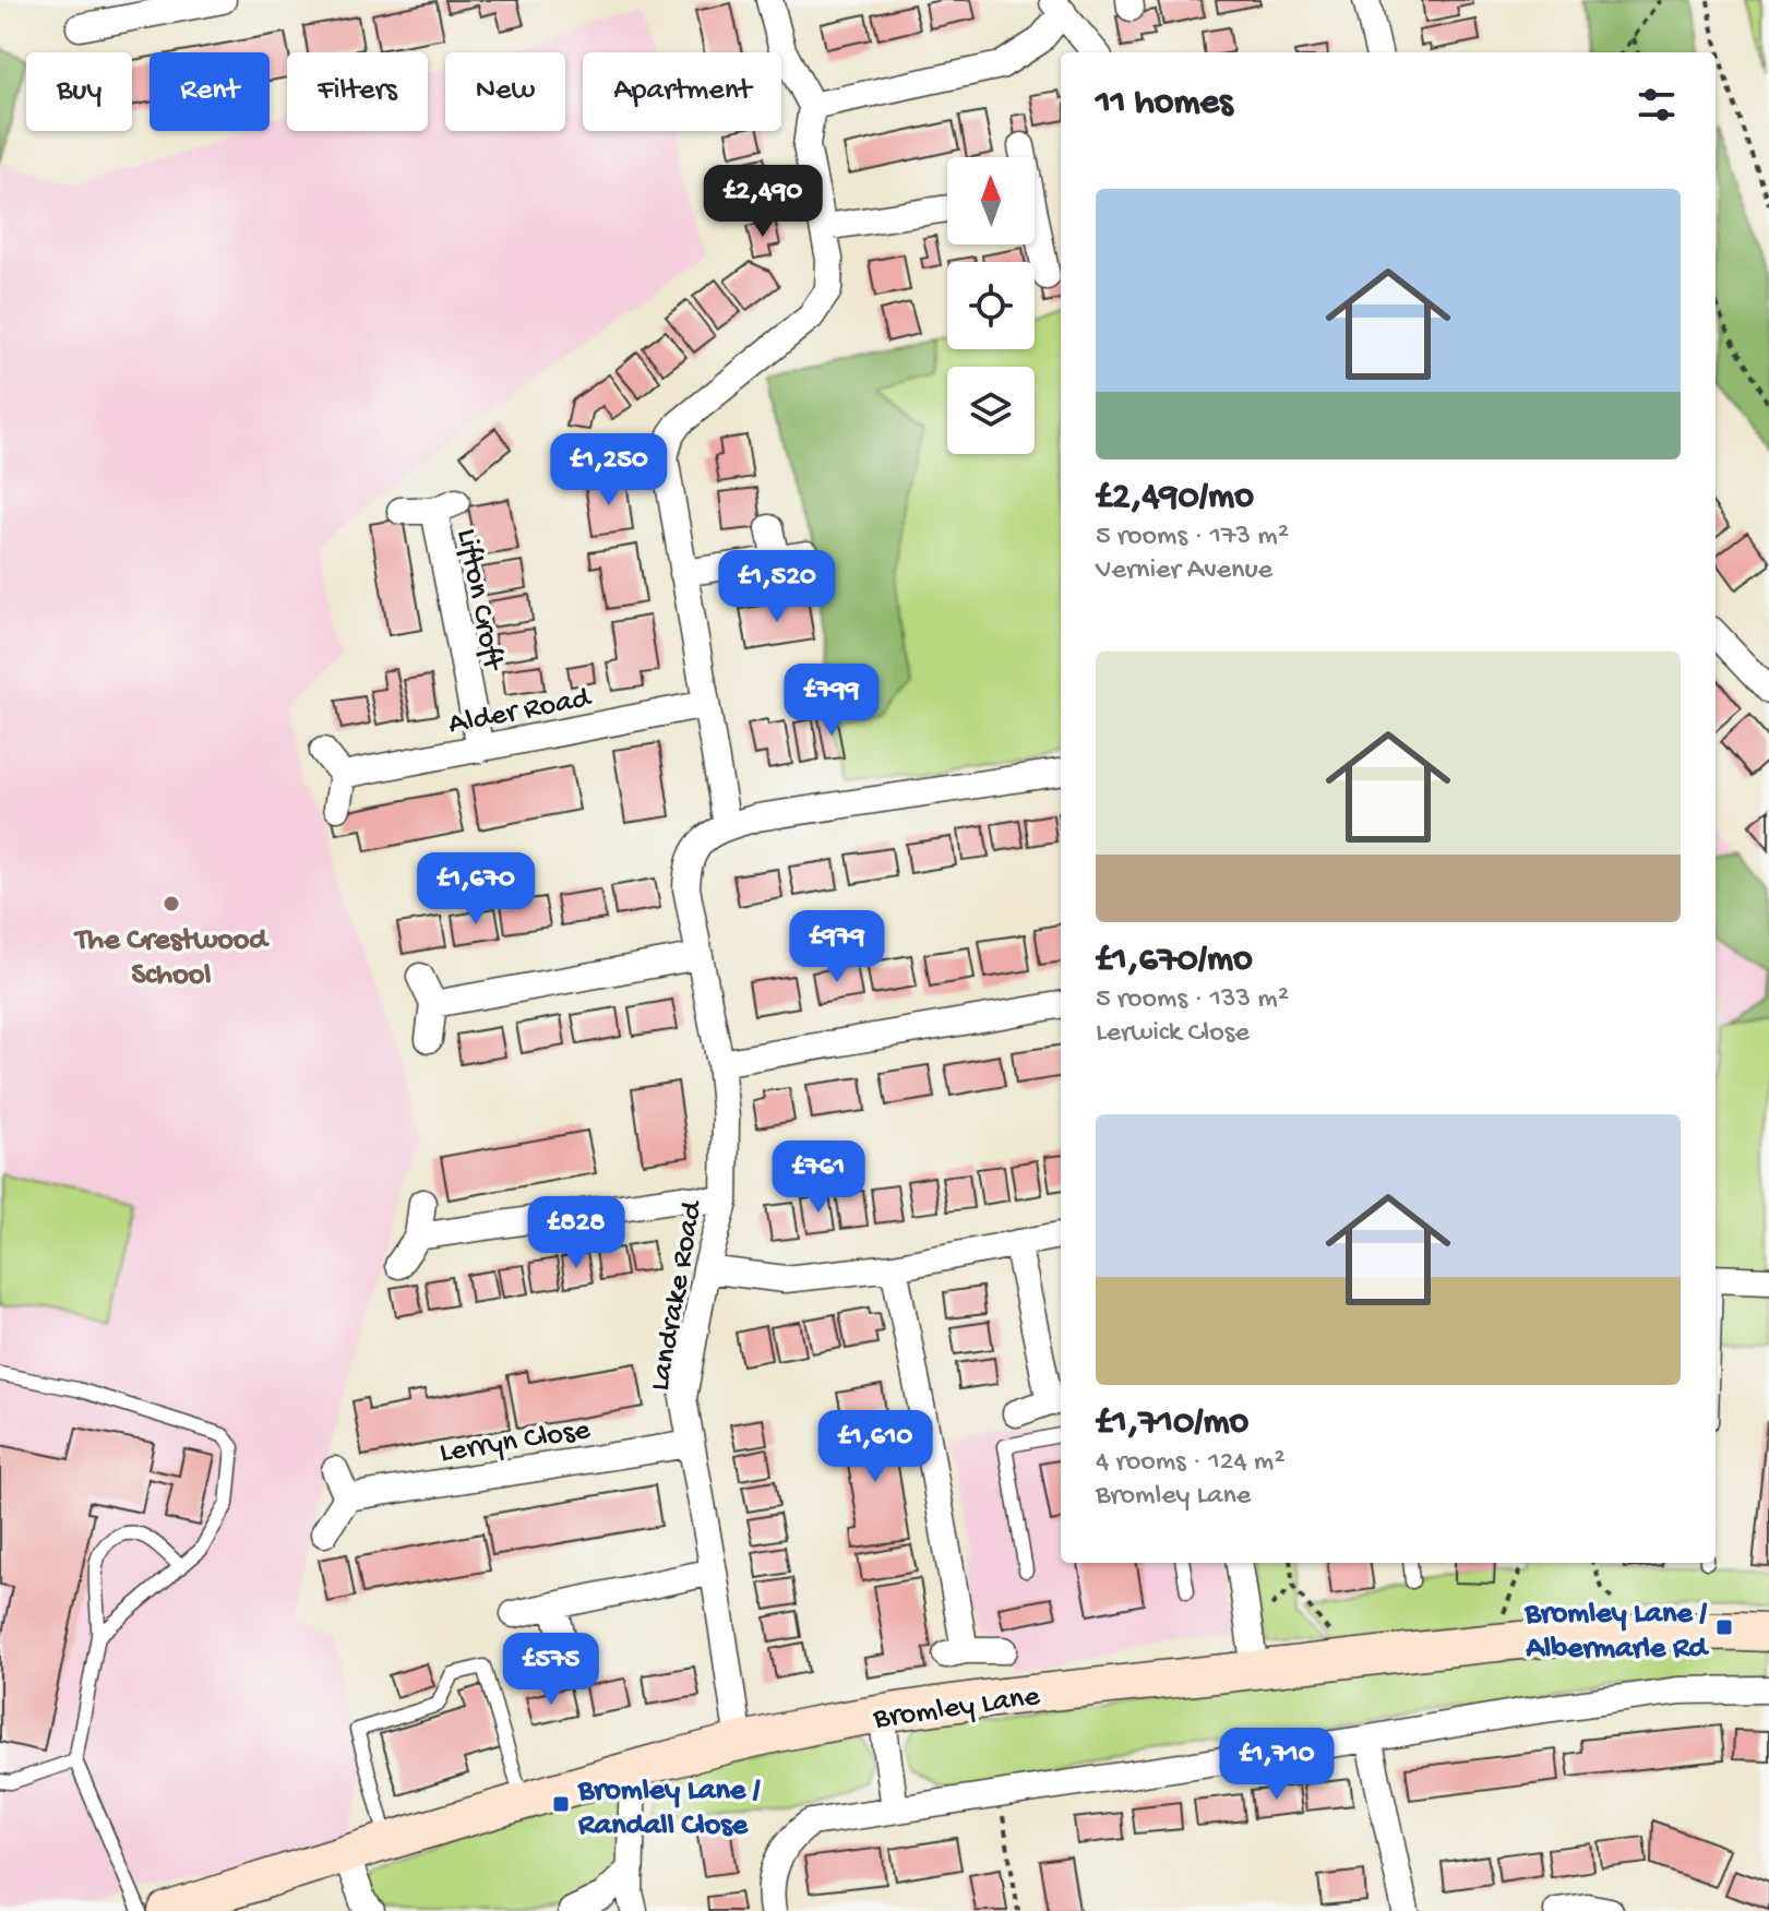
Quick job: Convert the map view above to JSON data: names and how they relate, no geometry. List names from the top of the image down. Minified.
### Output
{"streets":{"street":["Lifton Croft","Alder Road","Landrake Road","Lerryn Close","Bromley Lane"]},"crossings":[["Lifton Croft","Alder Road"],["Landrake Road","Lerryn Close"],["Landrake Road","Bromley Lane"]],"places":{"other":["The Crestwood School"],"transit":["Bromley Lane / Albermarle Rd","Bromley Lane / Randall Close"]},"north":"top","page":{"chip":["Buy","Rent","Filters","New","Apartment"],"heading":"11 homes","list":[{"name":"£2,490/mo","note":"5 rooms · 173 m² · Vernier Avenue"},{"name":"£1,670/mo","note":"5 rooms · 133 m² · Lerwick Close"},{"name":"£1,710/mo","note":"4 rooms · 124 m² · Bromley Lane"}],"price":["£2,490","£1,250","£1,520","£799","£1,670","£979","£761","£828","£1,610","£575","£1,710"]}}
